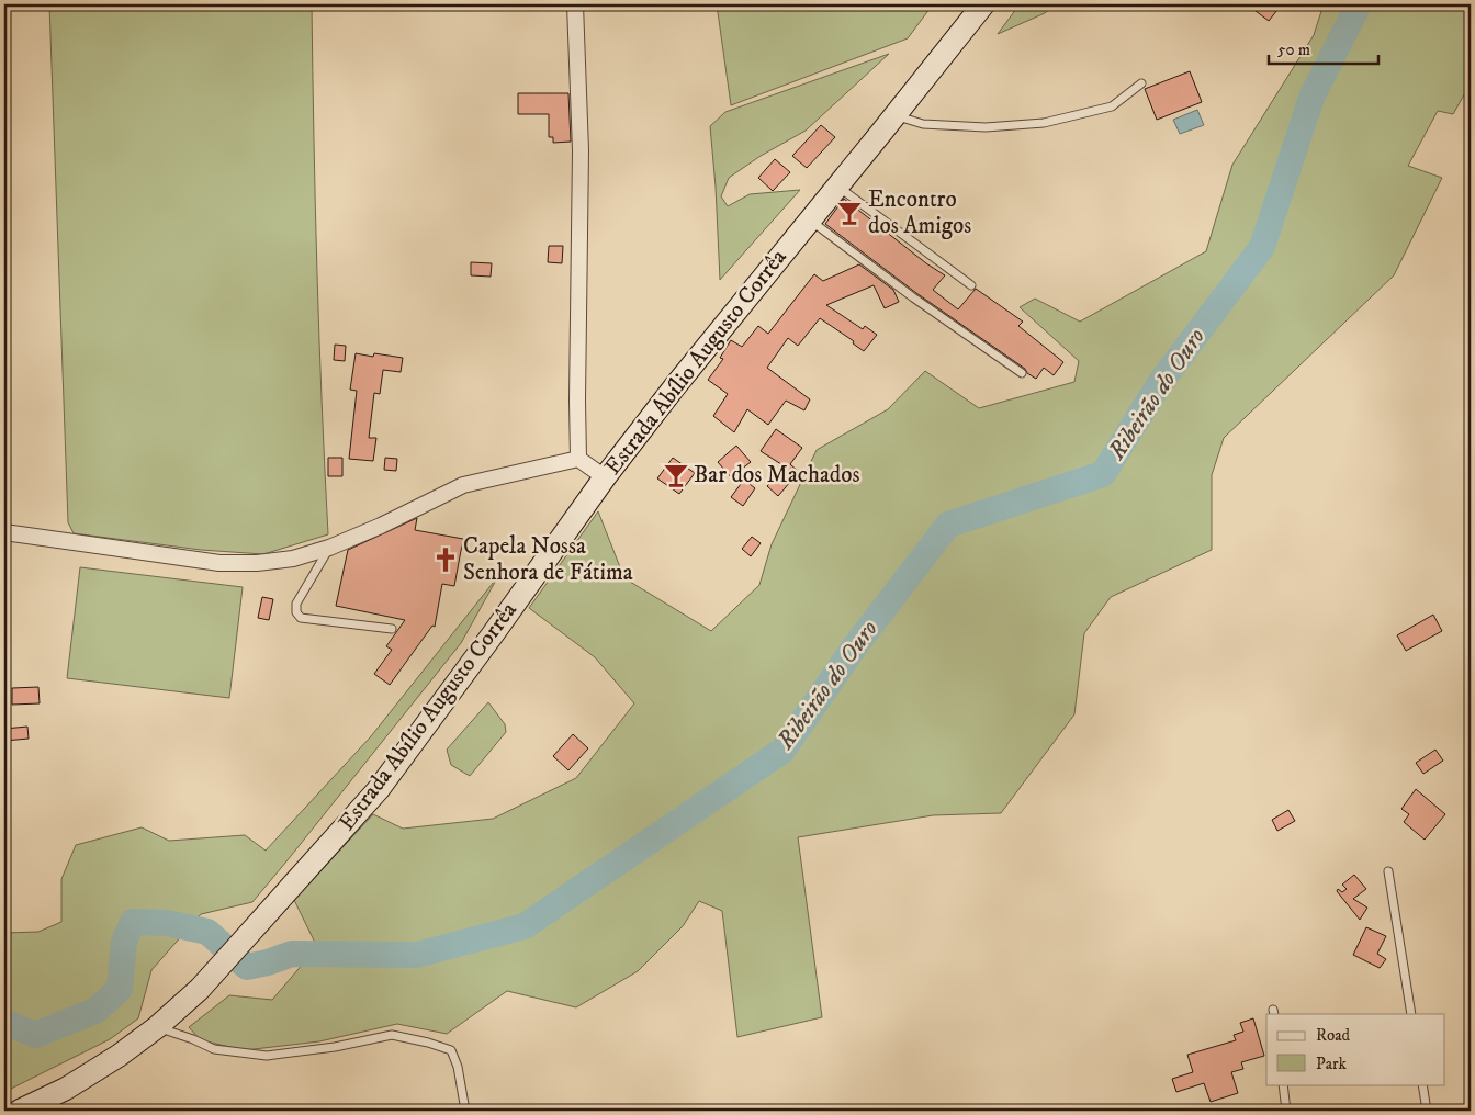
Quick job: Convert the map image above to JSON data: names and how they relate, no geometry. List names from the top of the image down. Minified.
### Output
{"streets":{"main road":["Estrada Abílio Augusto Corrêa"]},"water":["Ribeirão do Ouro"],"places":{"bar":["Encontro dos Amigos","Bar dos Machados"],"church":["Capela Nossa Senhora de Fátima"]},"legend":["Road","Park"],"scale_bar":"50 m"}
